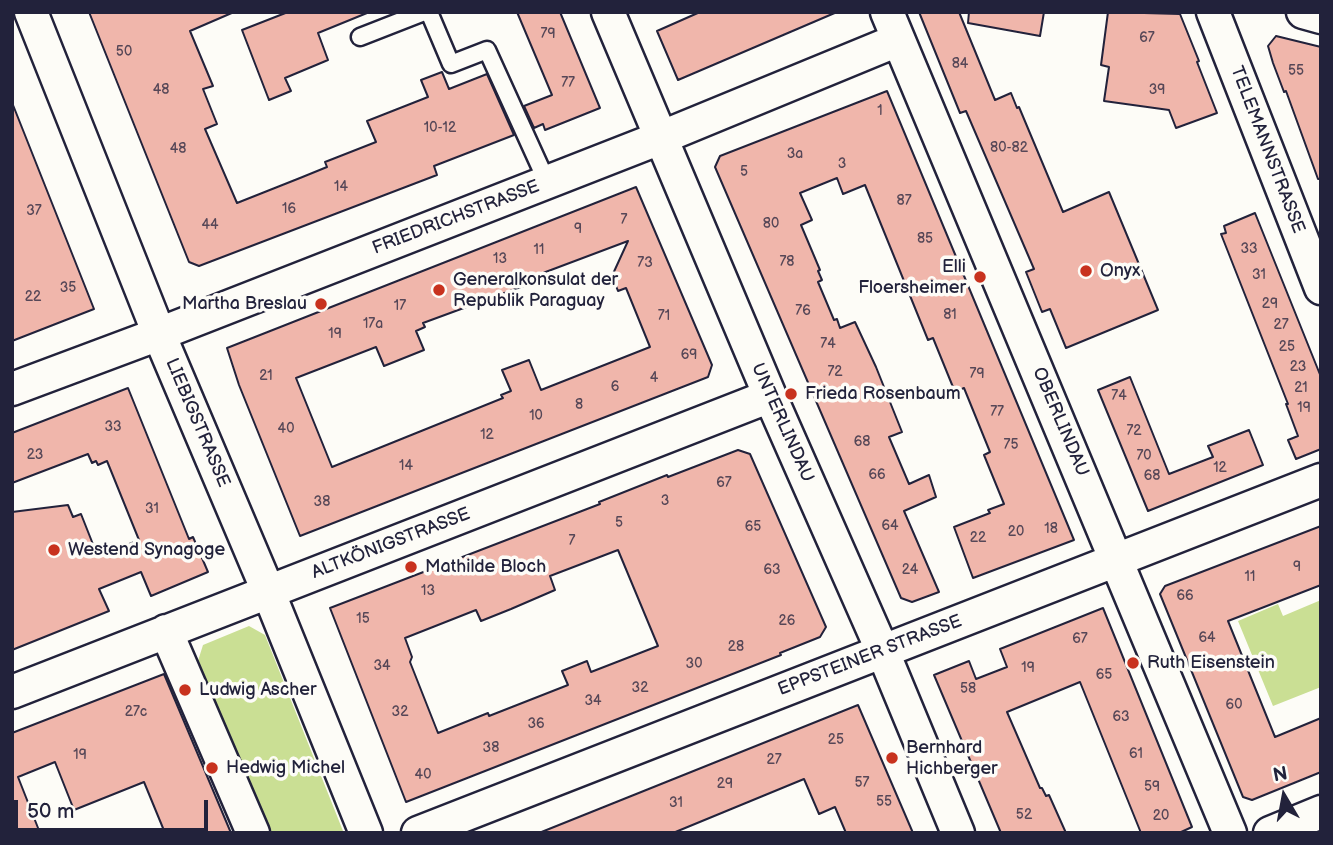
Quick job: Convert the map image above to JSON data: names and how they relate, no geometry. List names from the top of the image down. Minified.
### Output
{"streets":{"street":["TELEMANNSTRASSE","FRIEDRICHSTRASSE","OBERLINDAU","LIEBIGSTRASSE","UNTERLINDAU","ALTKÖNIGSTRASSE","EPPSTEINER STRASSE"]},"crossings":[["FRIEDRICHSTRASSE","OBERLINDAU"],["FRIEDRICHSTRASSE","LIEBIGSTRASSE"],["FRIEDRICHSTRASSE","UNTERLINDAU"],["OBERLINDAU","EPPSTEINER STRASSE"],["LIEBIGSTRASSE","ALTKÖNIGSTRASSE"],["UNTERLINDAU","ALTKÖNIGSTRASSE"],["UNTERLINDAU","EPPSTEINER STRASSE"]],"places":["Onyx","Elli Floersheimer","Generalkonsulat der Republik Paraguay","Martha Breslau","Frieda Rosenbaum","Westend Synagoge","Mathilde Bloch","Ruth Eisenstein","Ludwig Ascher","Bernhard Hichberger","Hedwig Michel"],"house_numbers":["79","67","50","84","55","77","48","39","1","10-12","80-82","48","3a","3","5","14","87","16","37","7","80","44","9","85","33","11","13","78","73","31","35","22","29","17","76","81","71","17a","27","19","74","25","69","23","72","79","21","4","6","21","74","8","19","77","10","33","40","72","12","68","75","23","70","14","12","66","68","67","3","38","31","5","64","65","18","20","22","7","9","63","24","11","13","66","15","26","64","67","28","30","34","19","65","32","58","34","60","27c","32","63","36","25","38","61","19","27","40","57","29","59","55","31","52","20"],"scale_bar":"50 m","north":"top"}
